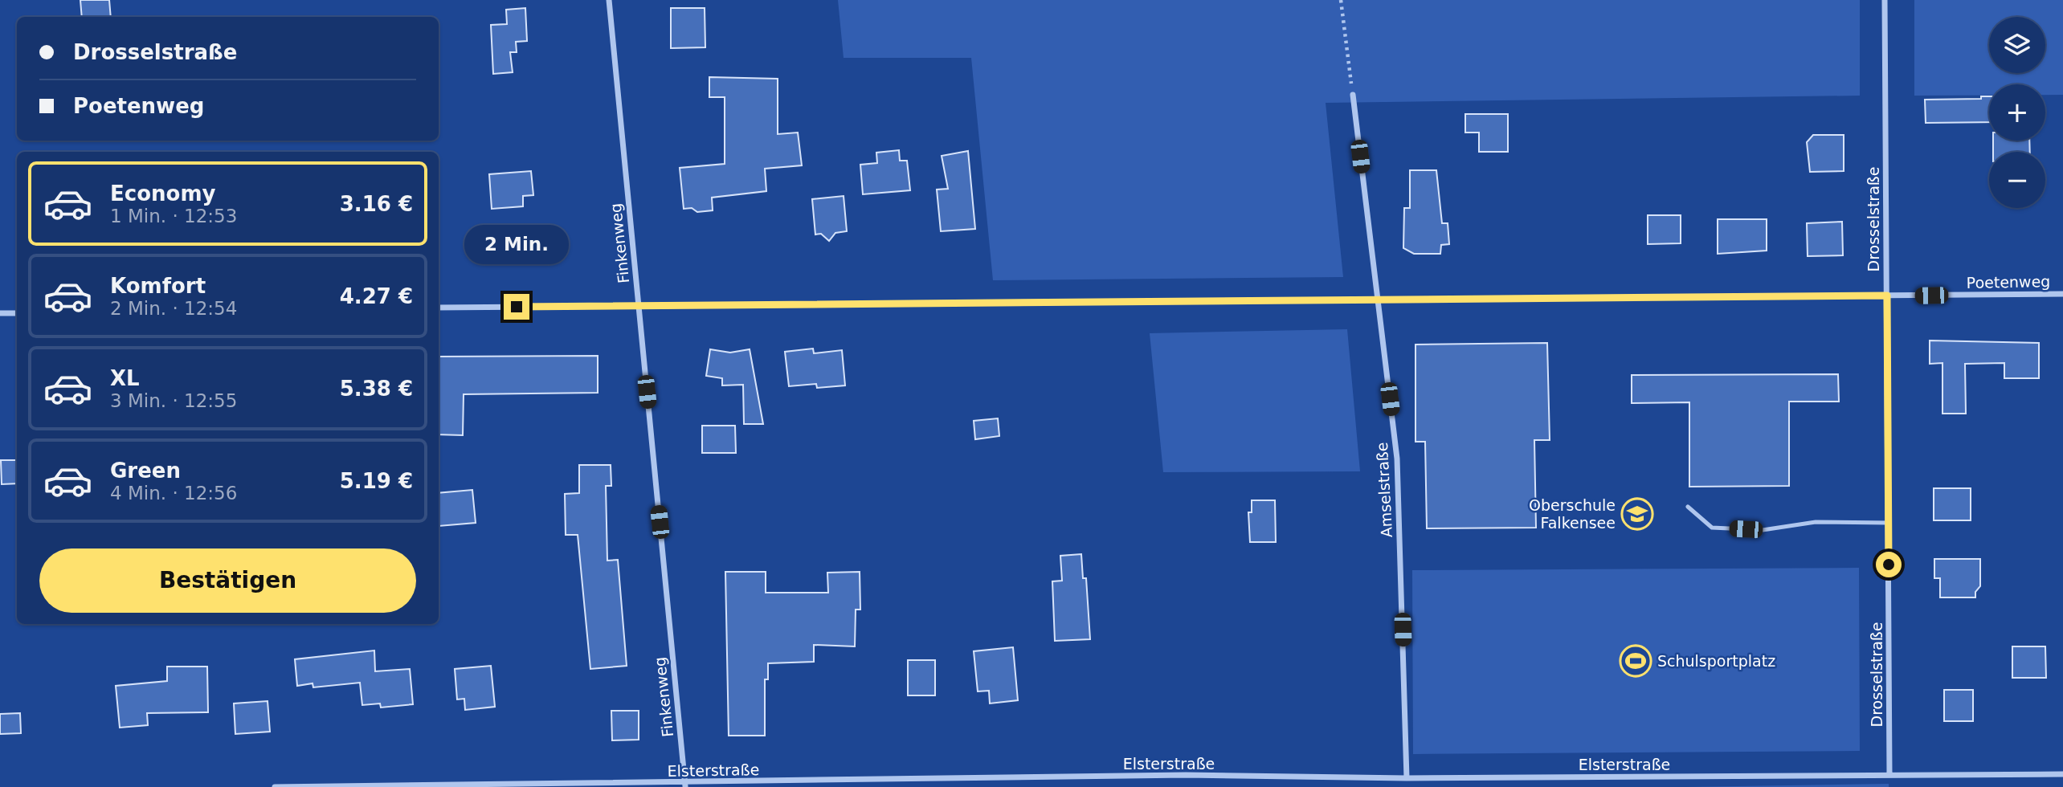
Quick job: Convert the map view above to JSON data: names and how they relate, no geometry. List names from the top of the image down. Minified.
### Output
{"streets":{"street":["Drosselstraße","Finkenweg","Poetenweg","Amselstraße","Elsterstraße"]},"crossings":[["Drosselstraße","Poetenweg"],["Drosselstraße","Elsterstraße"],["Finkenweg","Poetenweg"],["Finkenweg","Elsterstraße"],["Poetenweg","Amselstraße"],["Amselstraße","Elsterstraße"]],"places":{"school or university":["Oberschule Falkensee"],"sports":["Schulsportplatz"]},"page":{"map_buttons":["+","−"],"banner":["Drosselstraße","Poetenweg"],"list":[{"name":"Economy","note":"1 Min. · 12:53","value":"3.16 €"},{"name":"Komfort","note":"2 Min. · 12:54","value":"4.27 €"},{"name":"XL","note":"3 Min. · 12:55","value":"5.38 €"},{"name":"Green","note":"4 Min. · 12:56","value":"5.19 €"}],"bubble":"2 Min.","buttons":"Bestätigen"}}
